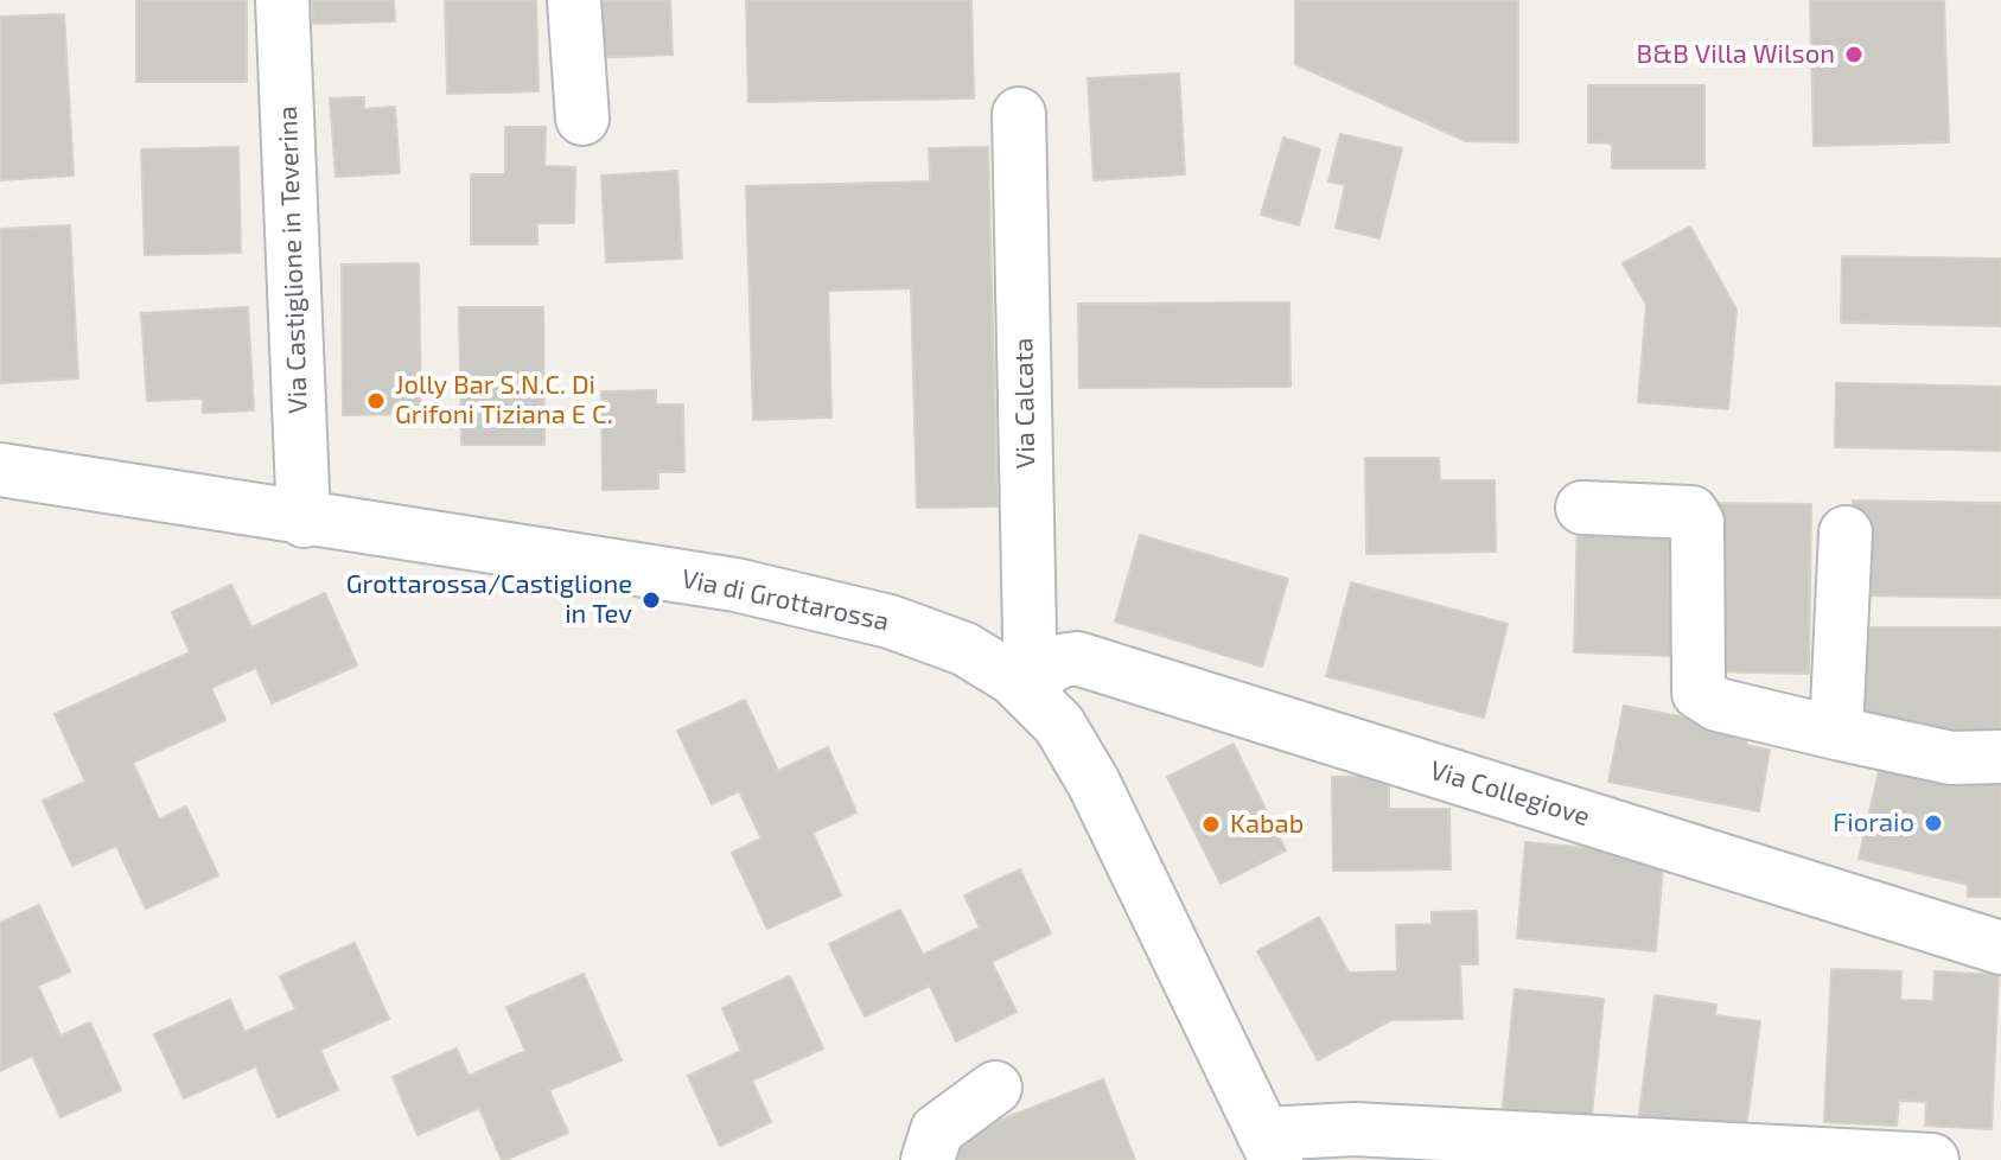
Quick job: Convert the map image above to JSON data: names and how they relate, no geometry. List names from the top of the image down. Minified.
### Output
{"streets":{"street":["Via Castiglione in Teverina","Via Calcata","Via di Grottarossa","Via Collegiove"]},"crossings":[["Via Castiglione in Teverina","Via di Grottarossa"],["Via Calcata","Via di Grottarossa"],["Via Calcata","Via Collegiove"],["Via di Grottarossa","Via Collegiove"]],"places":["B&B Villa Wilson","Jolly Bar S.N.C. Di Grifoni Tiziana E C.","Grottarossa/Castiglione in Tev","Fioraio","Kabab"]}
